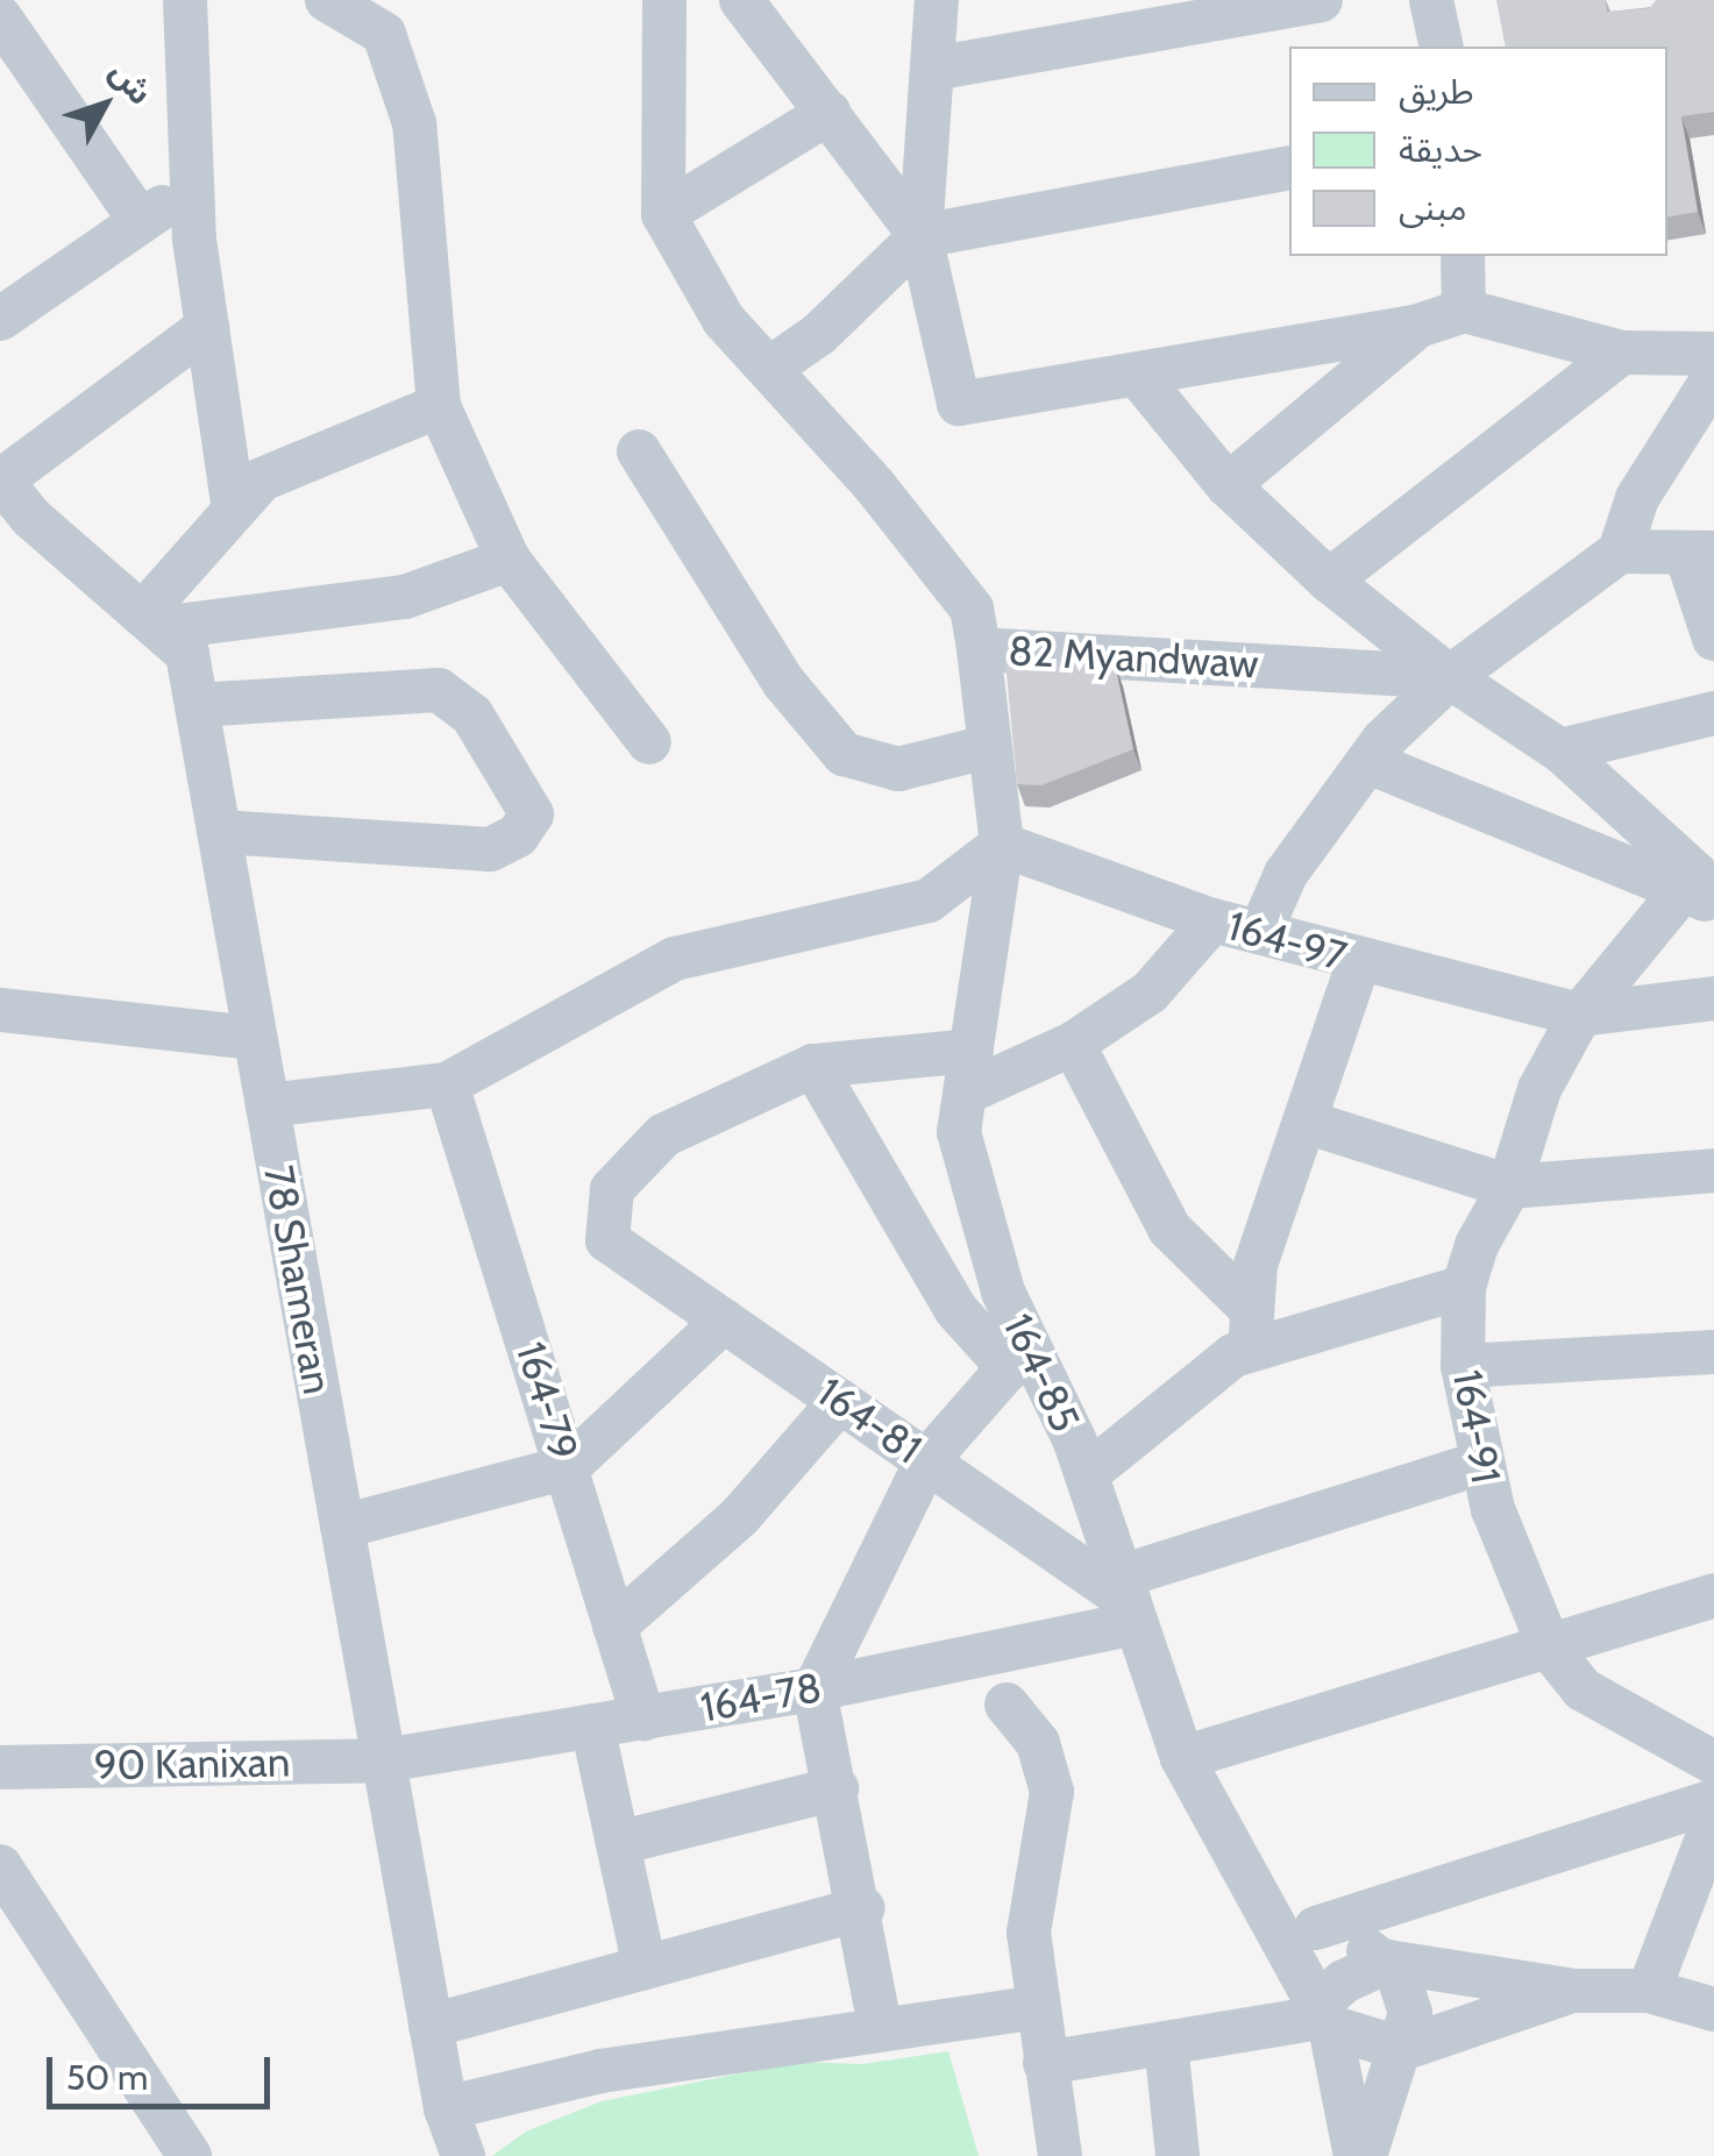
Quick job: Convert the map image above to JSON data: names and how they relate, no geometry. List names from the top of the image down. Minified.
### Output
{"streets":{"street":["82 Myandwaw","164-97","78 Shameran","164-85","164-79","164-81","164-91","164-78","90 Kanixan"]},"crossings":[["82 Myandwaw","164-97"],["82 Myandwaw","164-85"],["164-97","164-85"],["164-97","164-91"],["78 Shameran","164-78"],["78 Shameran","90 Kanixan"],["164-85","164-81"],["164-85","164-78"],["164-79","164-78"],["164-81","164-78"],["164-91","164-78"],["164-78","90 Kanixan"]],"legend":["طريق","حديقة","مبنى"],"scale_bar":"50 m","north":"top right"}
